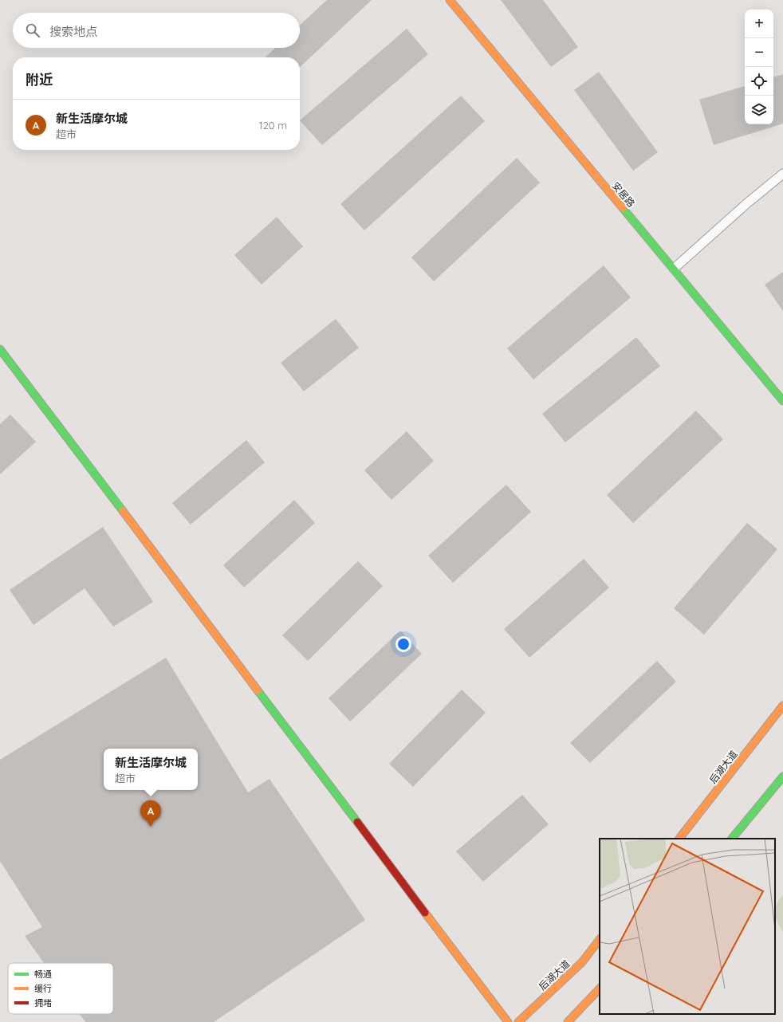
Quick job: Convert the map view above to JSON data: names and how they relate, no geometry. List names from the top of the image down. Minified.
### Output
{"streets":{"street":["安居路","后湖大道"]},"legend":["畅通","缓行","拥堵"],"page":{"map_buttons":["+","−"],"search":"搜索地点","heading":"附近","list":[{"mark":"A","name":"新生活摩尔城","note":"超市","value":"120 m"}],"popup":["新生活摩尔城","超市"],"pins":"A"}}
